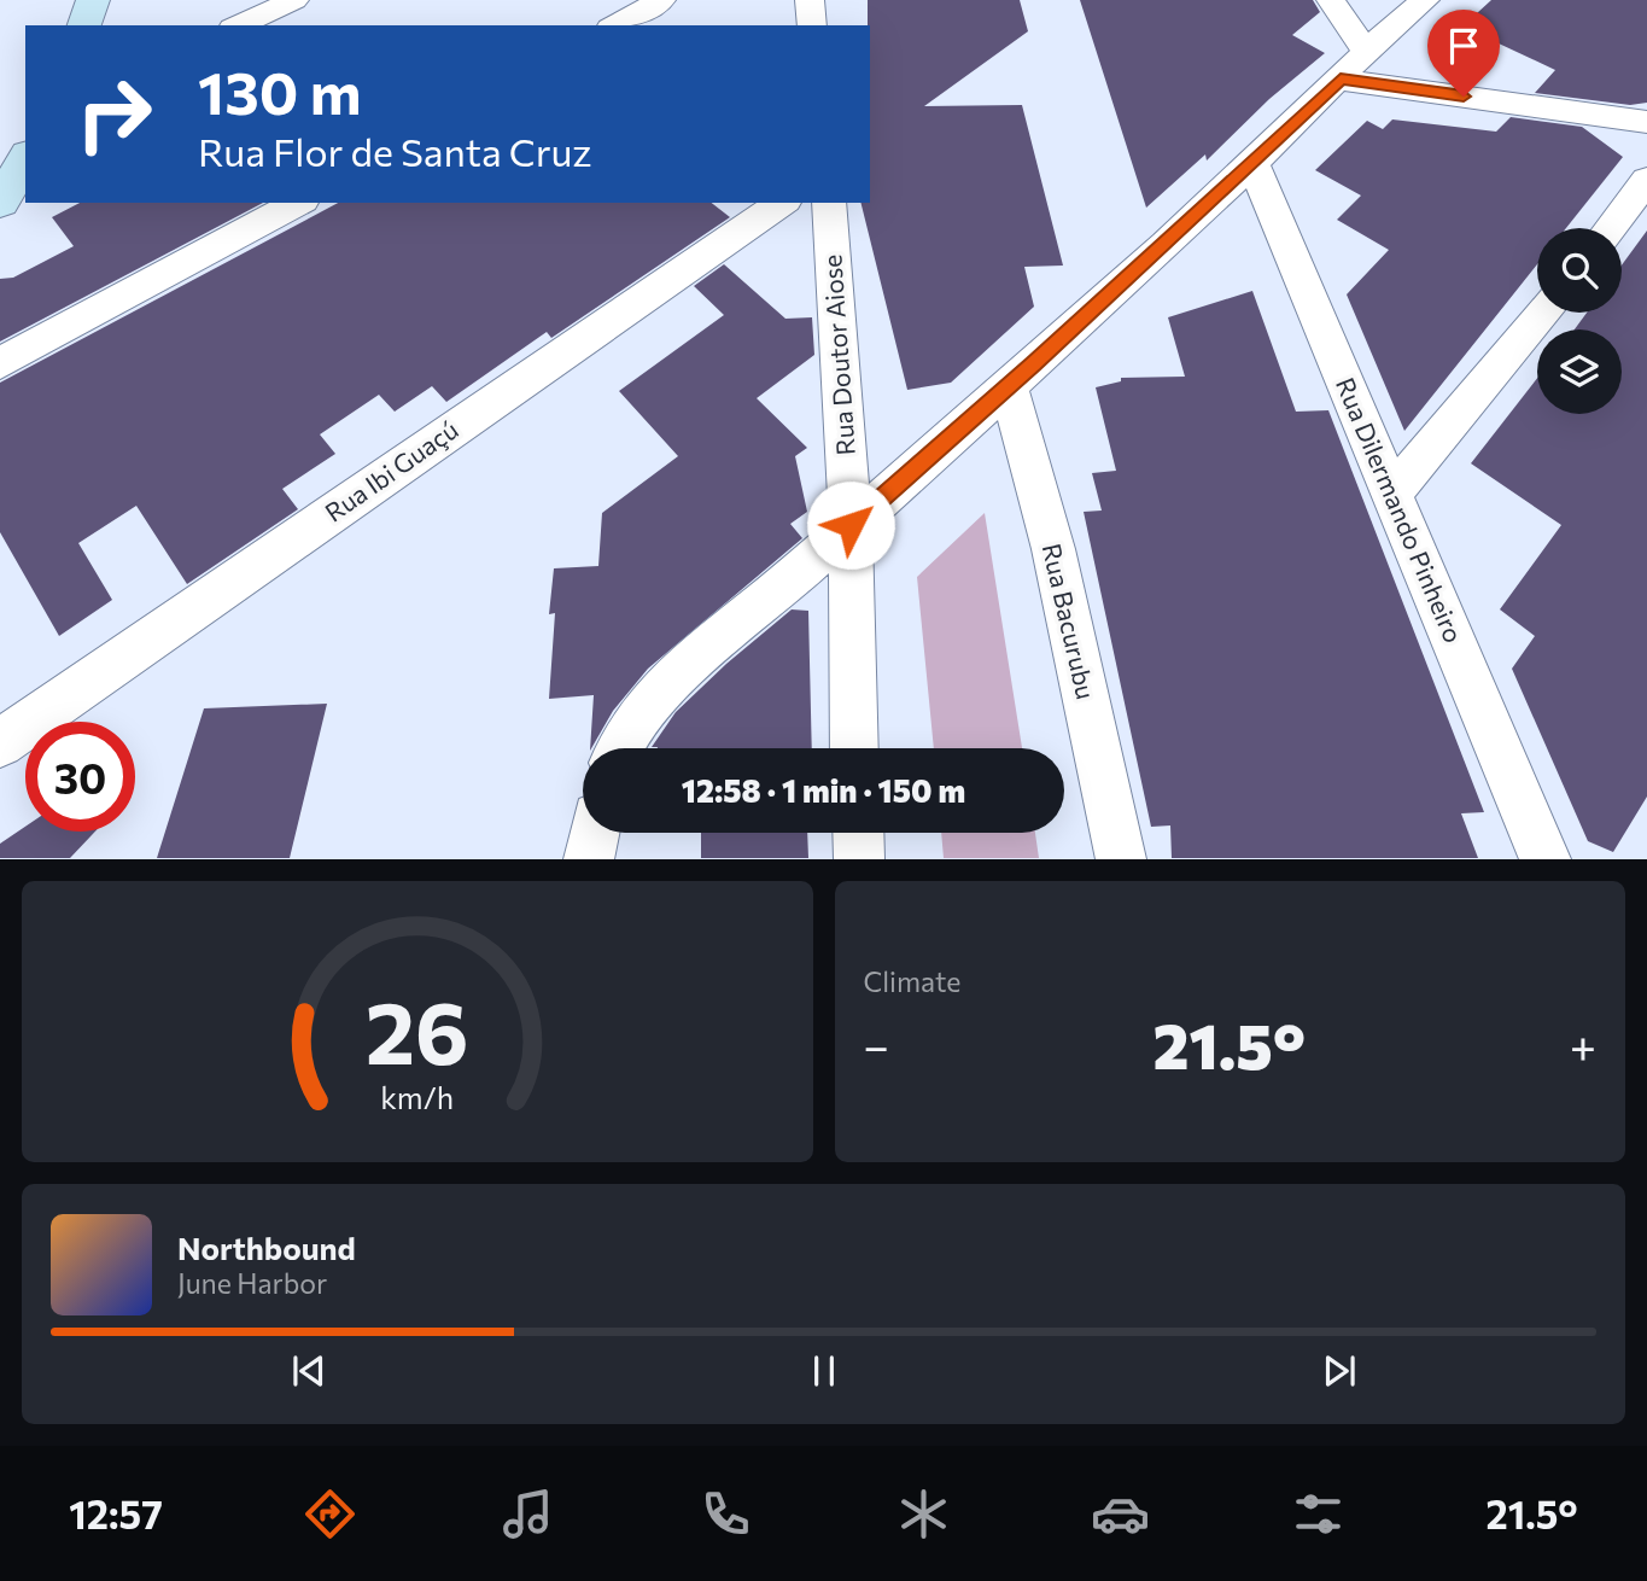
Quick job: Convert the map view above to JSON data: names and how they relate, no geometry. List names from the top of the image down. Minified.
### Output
{"streets":{"street":["Rua Doutor Aiose","Rua Ibi Guaçú","Rua Dilermando Pinheiro","Rua Bacurubu"]},"page":{"turn":["130 m","Rua Flor de Santa Cruz"],"limit":"30","trip":"12:58 · 1 min · 150 m","tile":"Climate","heat":["−","21.5°","+"],"song":["Northbound","June Harbor"],"tabs":["12:57","21.5°"],"gauge":["26","km/h"]}}
